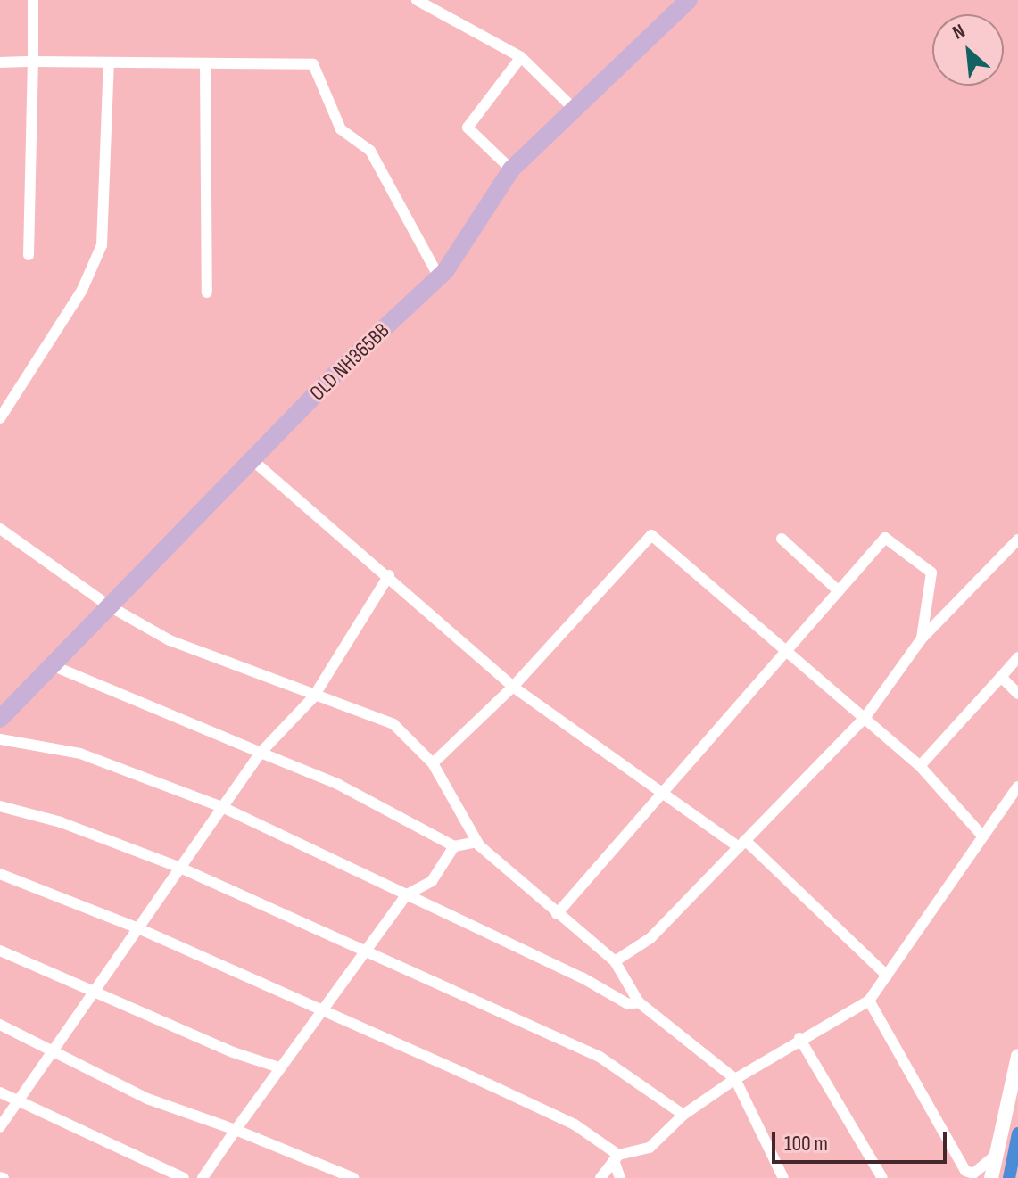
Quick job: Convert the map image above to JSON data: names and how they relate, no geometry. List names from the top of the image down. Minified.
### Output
{"streets":{"main road":["OLD NH365BB"]},"scale_bar":"100 m","north":"top left"}
